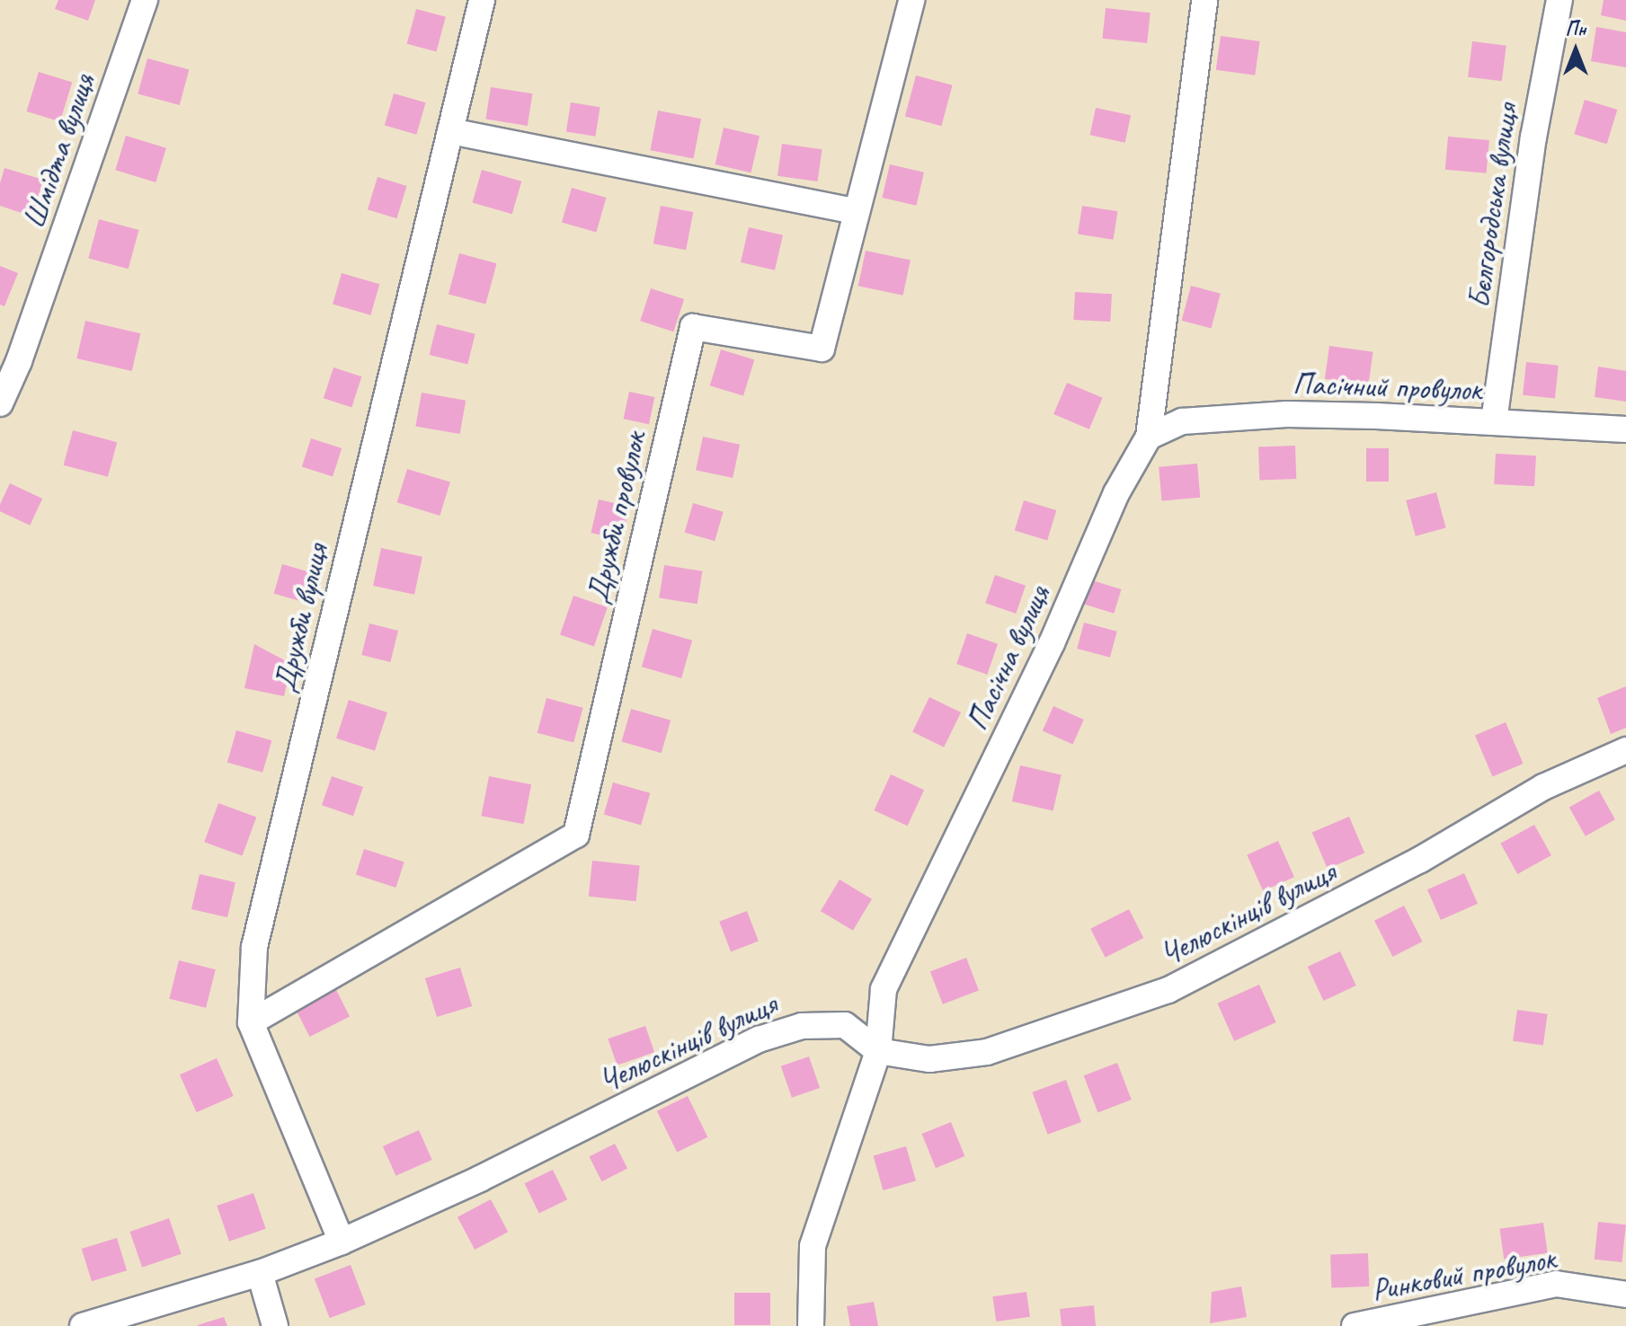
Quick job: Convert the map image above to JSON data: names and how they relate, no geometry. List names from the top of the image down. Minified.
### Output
{"streets":{"street":["Шмідта вулиця","Бєлгородська вулиця","Пасічний провулок","Дружби провулок","Дружби вулиця","Пасічна вулиця","Челюскінців вулиця","Ринковий провулок"]},"crossings":[["Бєлгородська вулиця","Пасічний провулок"],["Пасічний провулок","Пасічна вулиця"],["Дружби провулок","Дружби вулиця"],["Дружби вулиця","Челюскінців вулиця"],["Пасічна вулиця","Челюскінців вулиця"]],"north":"top"}
